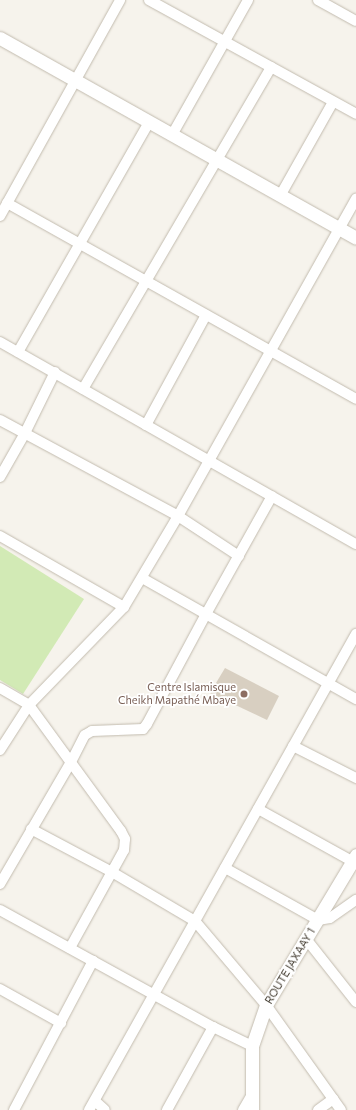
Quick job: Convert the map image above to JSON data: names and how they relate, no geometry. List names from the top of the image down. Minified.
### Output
{"streets":{"street":["ROUTE JAXAAY 1"]},"places":["Centre Islamisque Cheikh Mapathé Mbaye"]}
